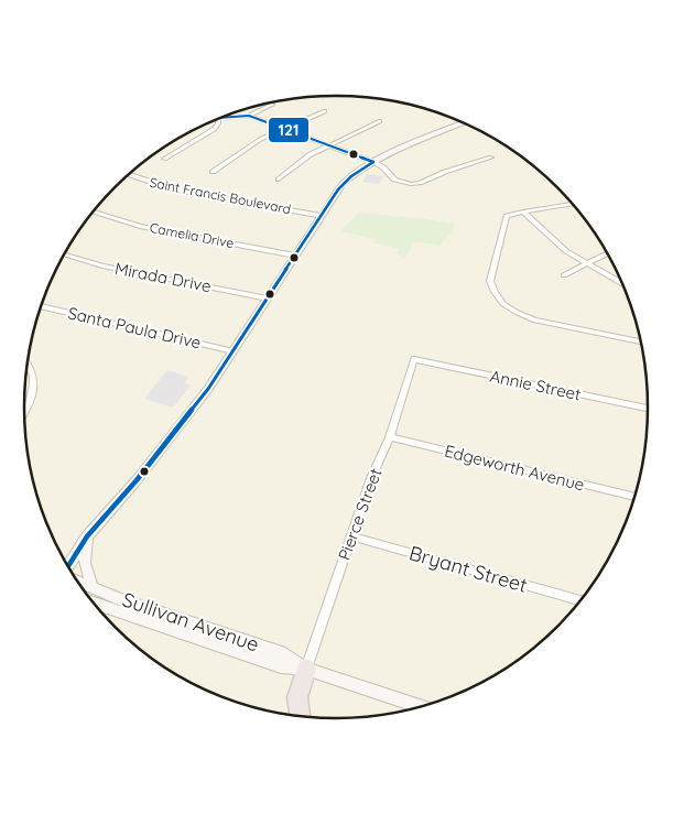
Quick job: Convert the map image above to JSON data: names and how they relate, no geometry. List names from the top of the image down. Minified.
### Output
{"streets":{"street":["Saint Francis Boulevard","Camelia Drive","Mirada Drive","Santa Paula Drive","Annie Street","Edgeworth Avenue","Pierce Street","Bryant Street","Sullivan Avenue"]},"crossings":[["Annie Street","Pierce Street"],["Edgeworth Avenue","Pierce Street"],["Pierce Street","Bryant Street"],["Pierce Street","Sullivan Avenue"]],"lines":["transit line 121"]}
